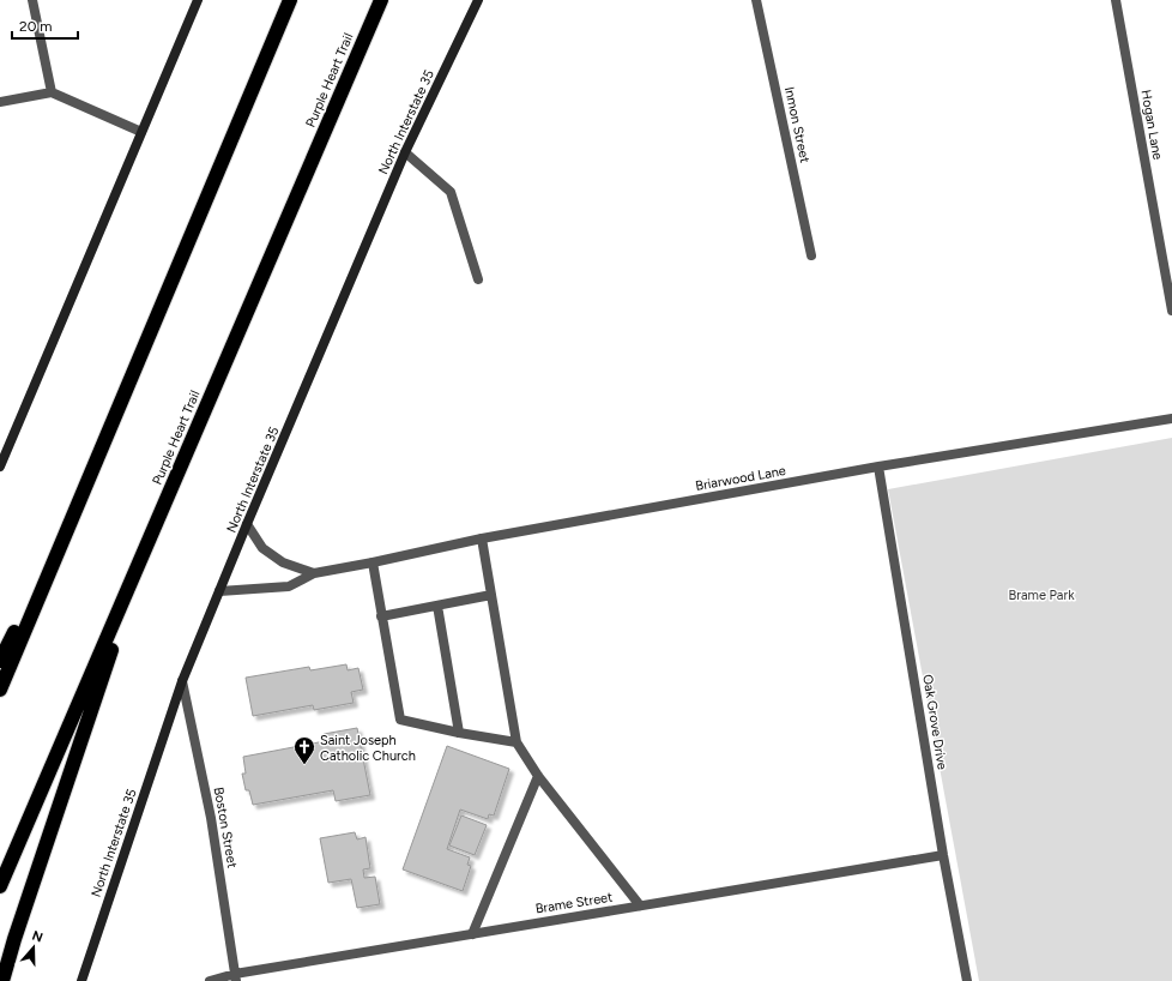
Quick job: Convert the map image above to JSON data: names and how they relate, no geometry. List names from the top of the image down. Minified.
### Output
{"streets":{"highway":["Purple Heart Trail"],"main road":["North Interstate 35"],"street":["Inmon Street","Hogan Lane","Briarwood Lane","Oak Grove Drive","Boston Street","Brame Street"]},"crossings":[["North Interstate 35","Briarwood Lane"],["North Interstate 35","Boston Street"],["Briarwood Lane","Oak Grove Drive"],["Oak Grove Drive","Brame Street"],["Boston Street","Brame Street"]],"parks":["Brame Park"],"places":{"church":["Saint Joseph Catholic Church"]},"scale_bar":"20 m","north":"top"}
